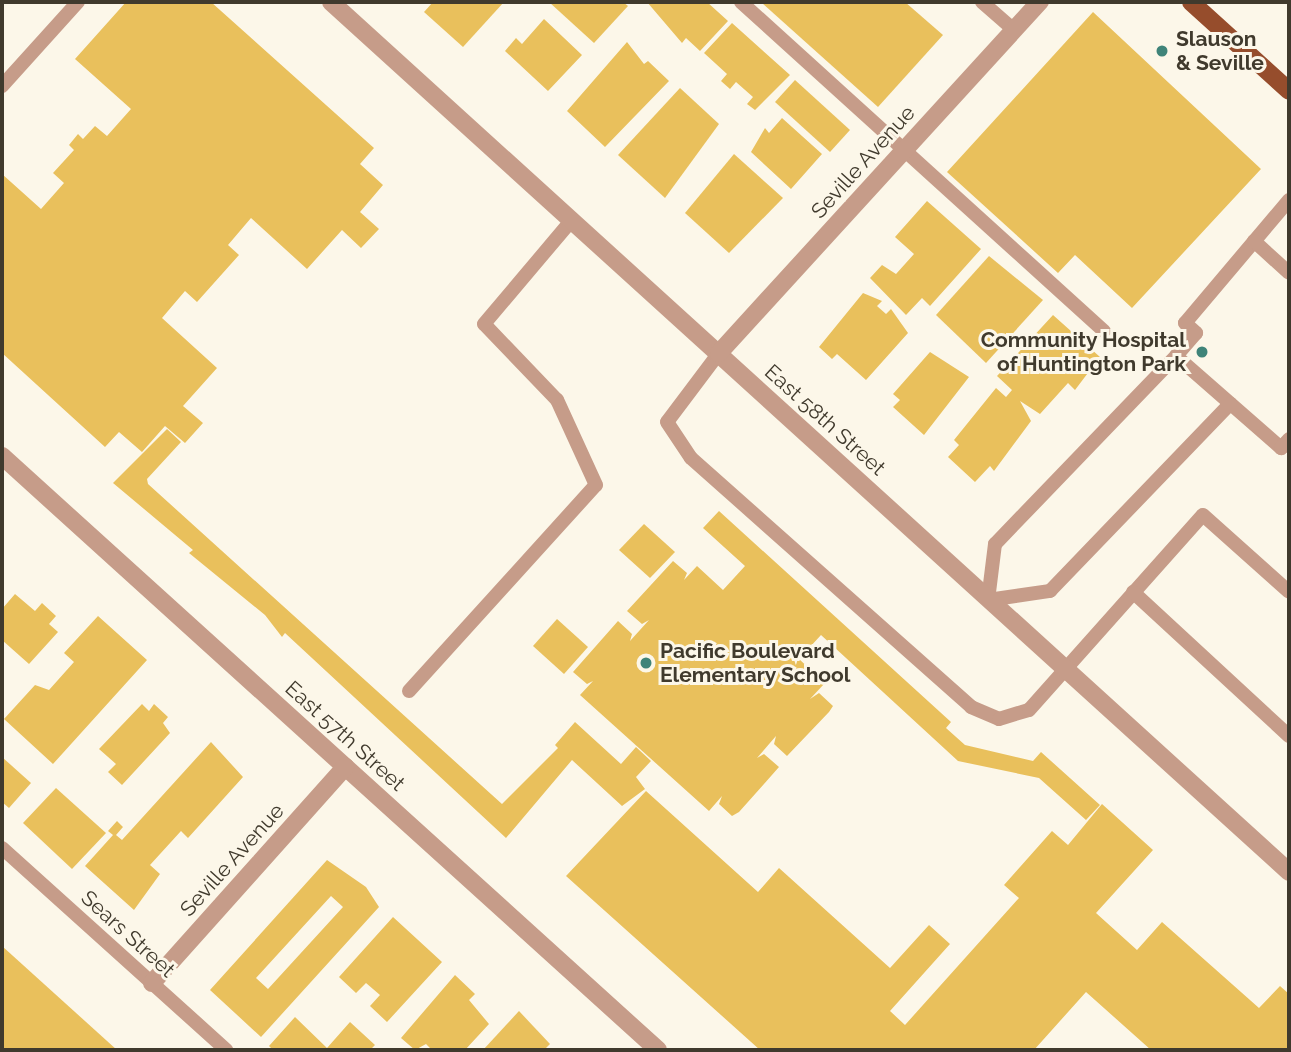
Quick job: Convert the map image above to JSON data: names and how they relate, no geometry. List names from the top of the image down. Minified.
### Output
{"streets":{"street":["Seville Avenue","East 58th Street","East 57th Street"],"lane":["Sears Street"]},"crossings":[["Seville Avenue","East 58th Street"],["Seville Avenue","East 57th Street"],["Seville Avenue","Sears Street"]],"places":["Slauson & Seville","Community Hospital of Huntington Park","Pacific Boulevard Elementary School"]}
